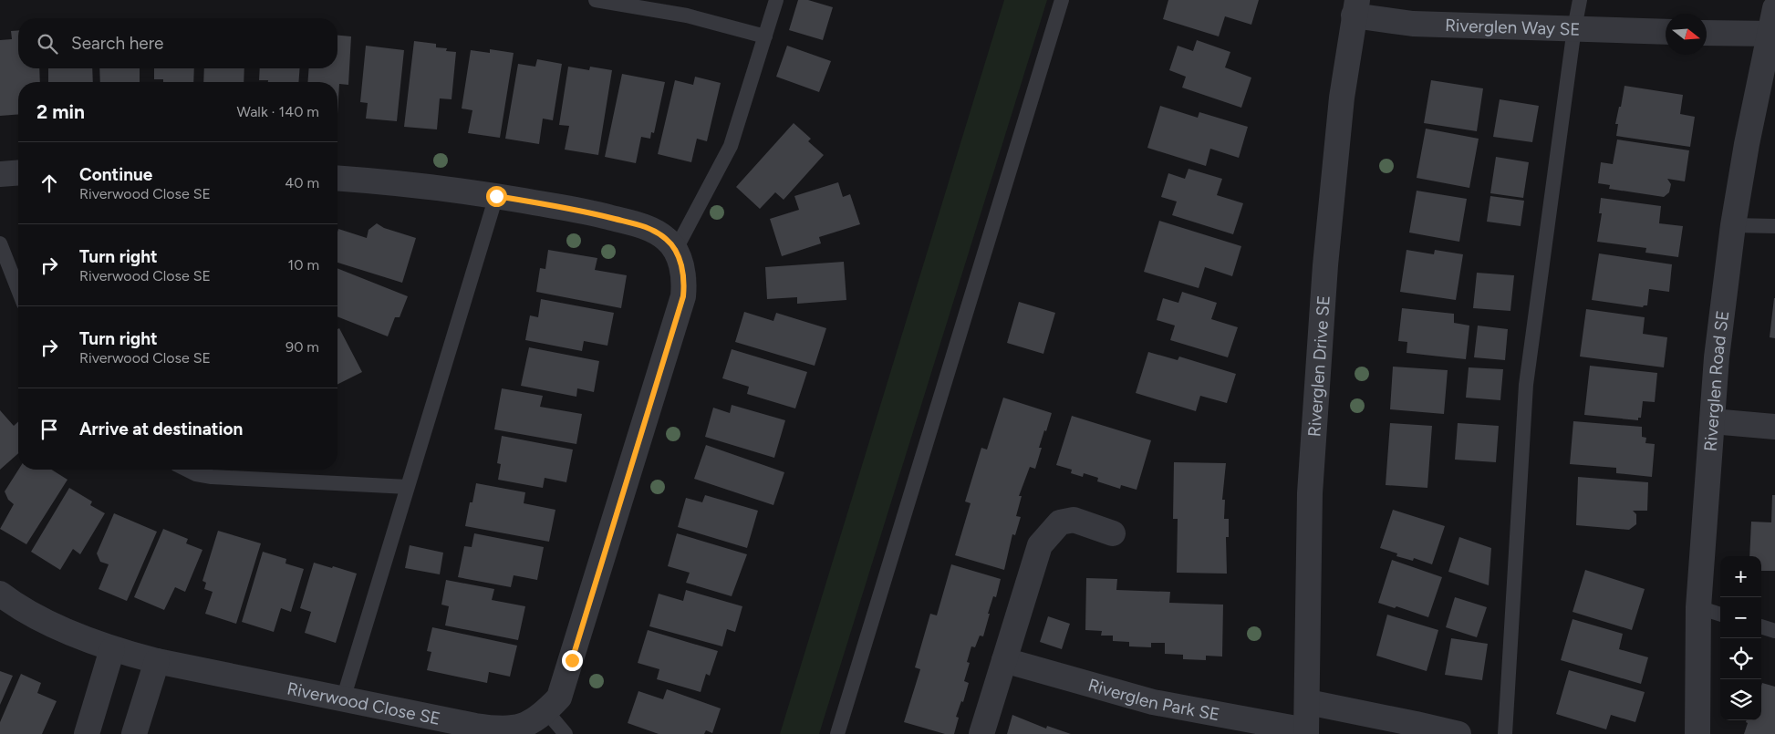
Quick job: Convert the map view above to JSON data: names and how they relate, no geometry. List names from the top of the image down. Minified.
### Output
{"streets":{"street":["Riverglen Way SE","Riverglen Drive SE","Riverglen Road SE","Riverglen Park SE","Riverwood Close SE"]},"crossings":[["Riverglen Way SE","Riverglen Drive SE"],["Riverglen Drive SE","Riverglen Park SE"]],"north":"right","page":{"search":"Search here","heading":["2 min","Walk · 140 m"],"list":[["Continue","Riverwood Close SE","40 m"],["Turn right","Riverwood Close SE","10 m"],["Turn right","Riverwood Close SE","90 m"],"Arrive at destination"],"map_buttons":["+","−"]}}
